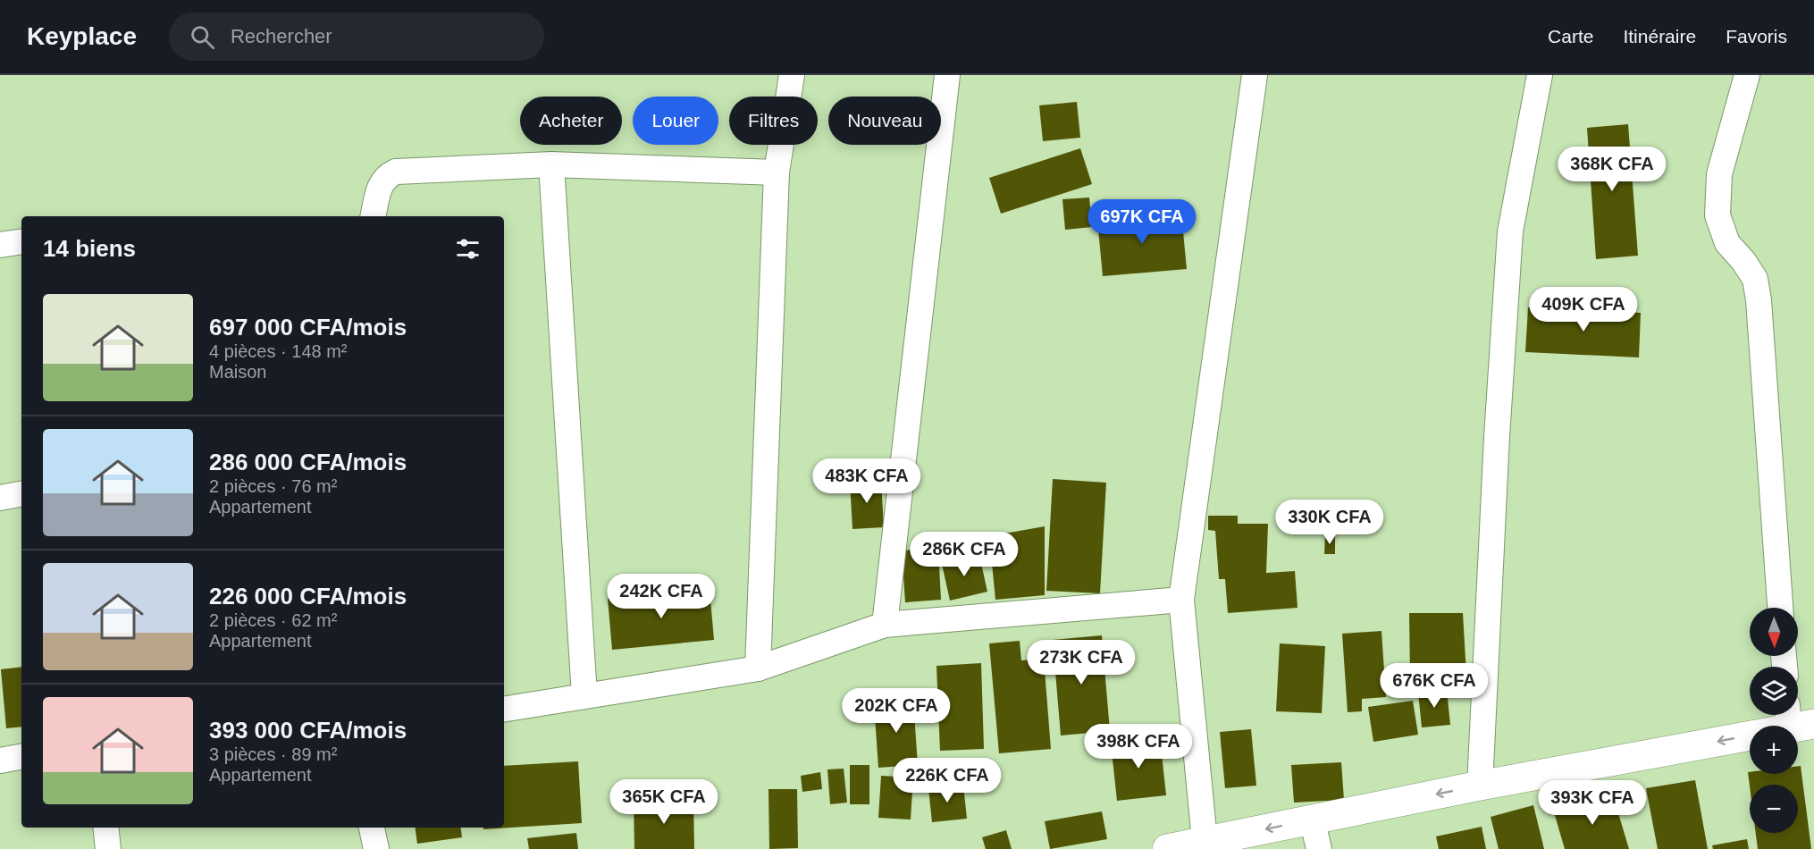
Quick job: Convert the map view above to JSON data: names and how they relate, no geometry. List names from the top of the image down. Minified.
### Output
{"north":"bottom","page":{"header":"Keyplace","search":"Rechercher","nav":["Carte","Itinéraire","Favoris"],"chip":["Acheter","Louer","Filtres","Nouveau"],"price":["368K CFA","697K CFA","409K CFA","483K CFA","330K CFA","286K CFA","242K CFA","273K CFA","676K CFA","202K CFA","398K CFA","226K CFA","365K CFA","393K CFA"],"heading":"14 biens","list":[{"name":"697 000 CFA/mois","note":"4 pièces · 148 m² · Maison"},{"name":"286 000 CFA/mois","note":"2 pièces · 76 m² · Appartement"},{"name":"226 000 CFA/mois","note":"2 pièces · 62 m² · Appartement"},{"name":"393 000 CFA/mois","note":"3 pièces · 89 m² · Appartement"}],"map_buttons":["+","−"]}}
